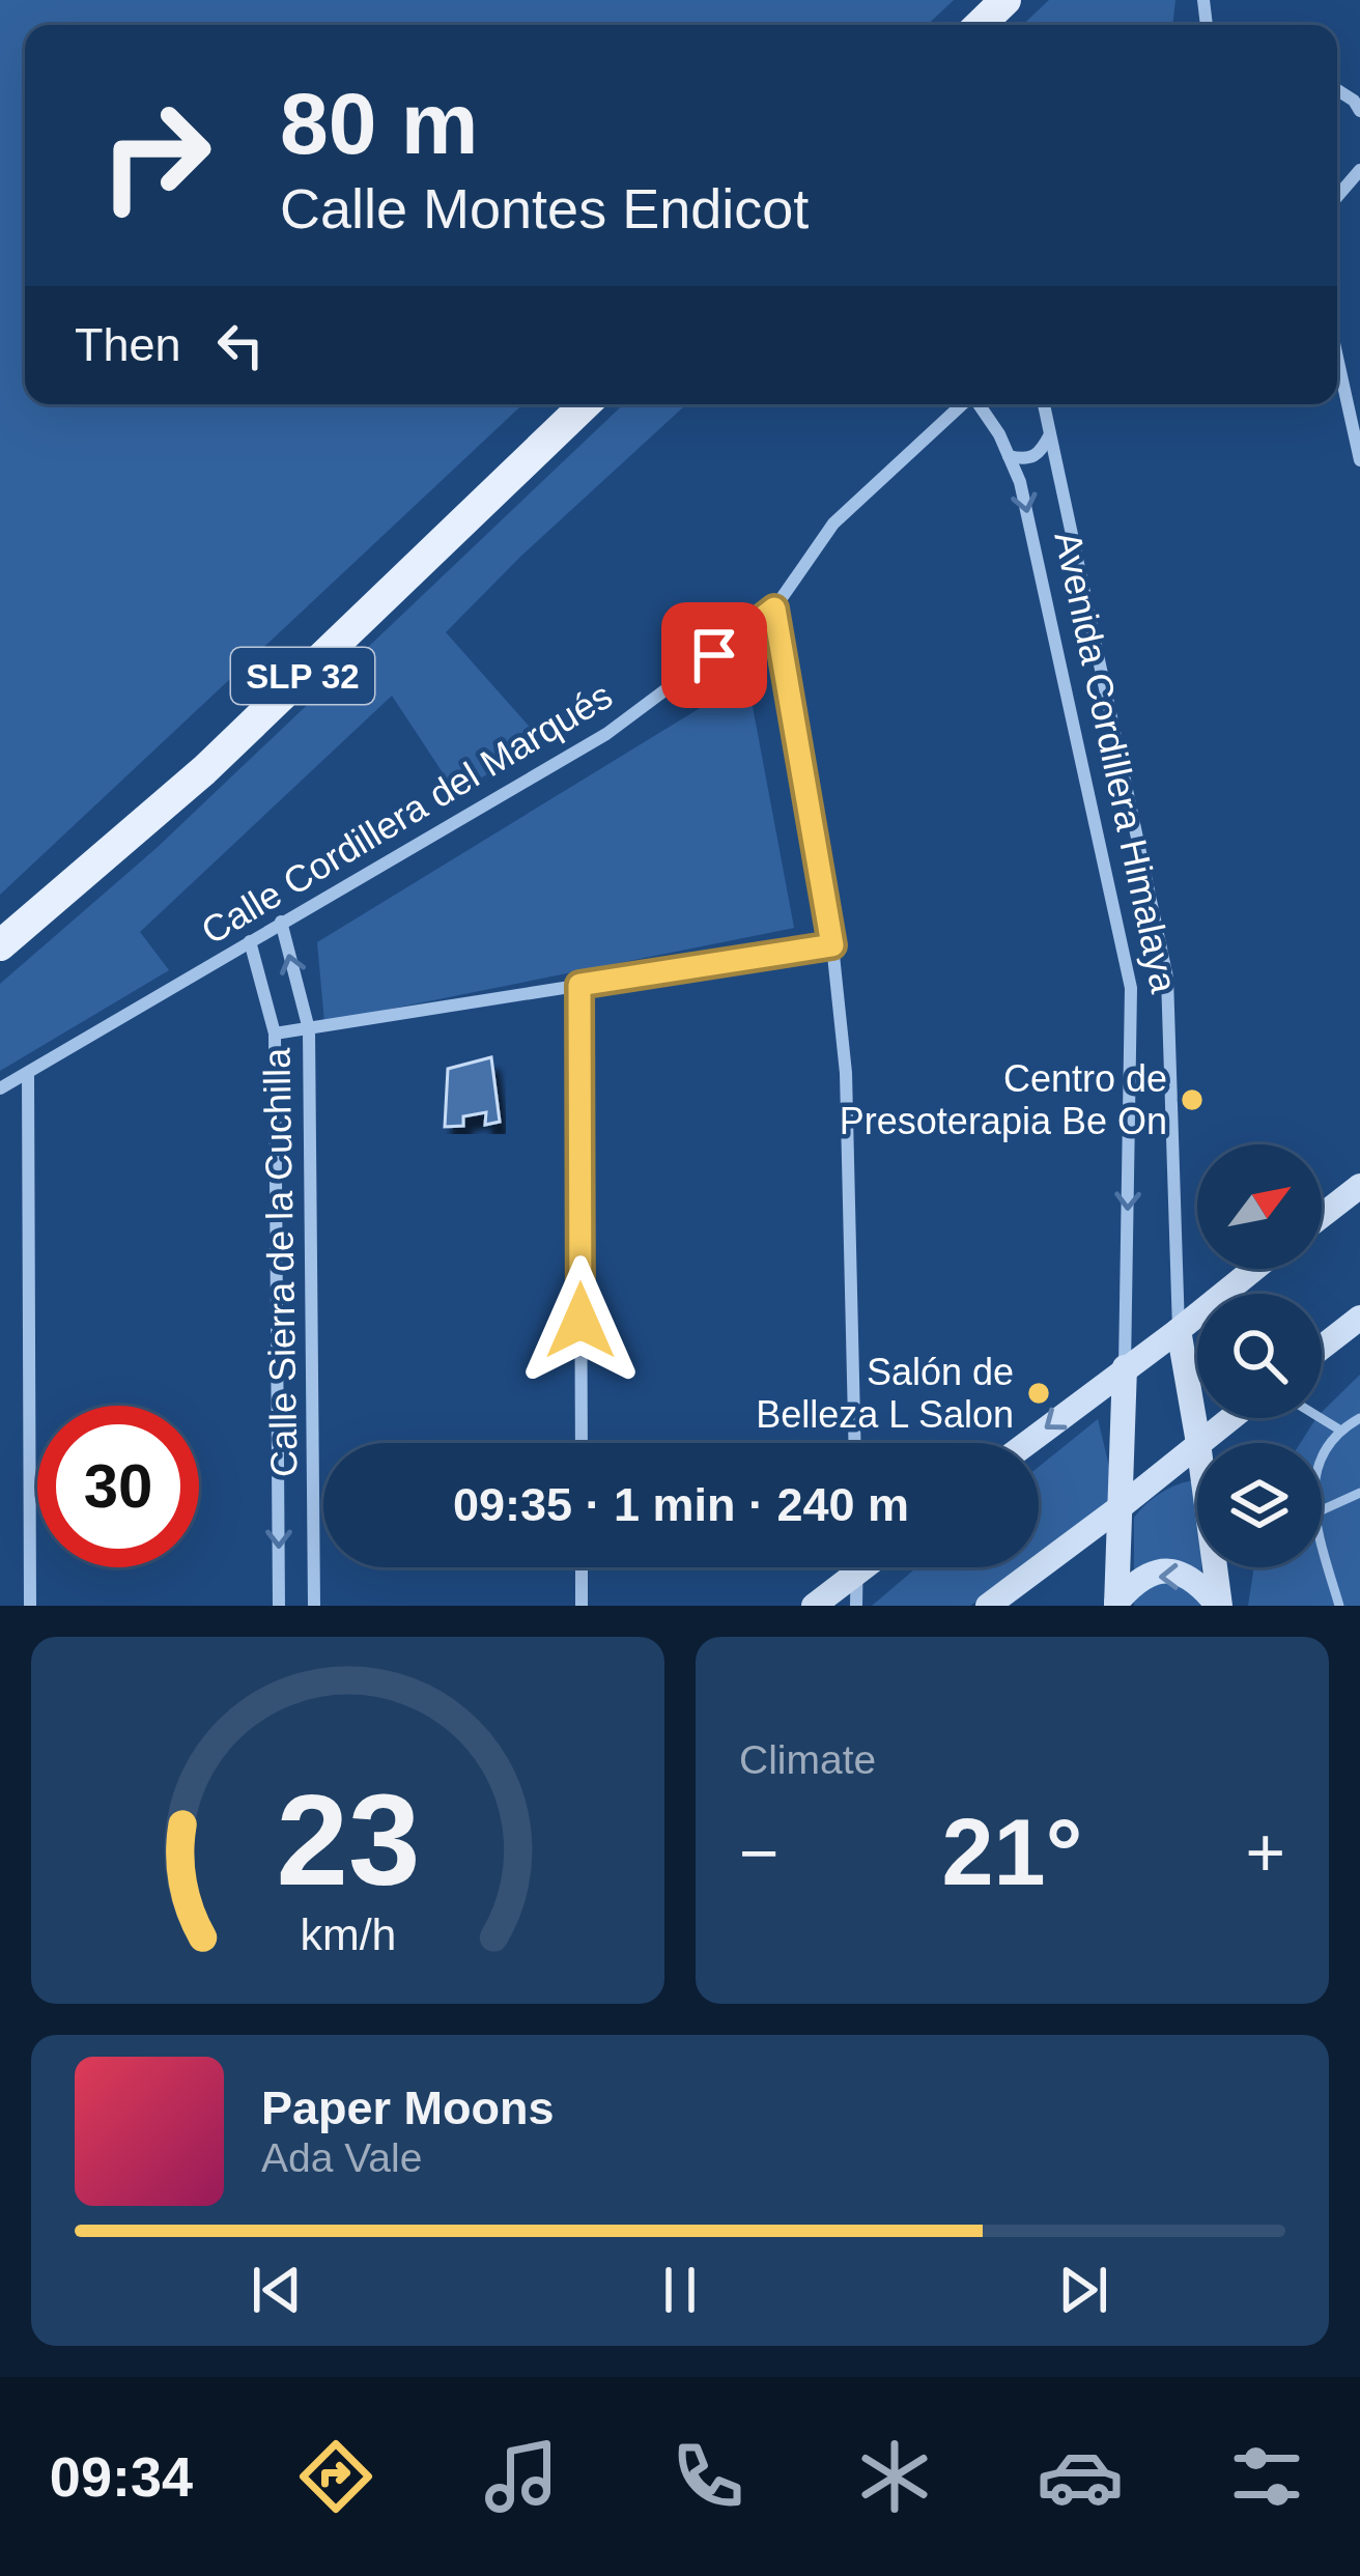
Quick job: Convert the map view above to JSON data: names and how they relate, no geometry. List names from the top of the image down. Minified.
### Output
{"streets":{"main road":["SLP 32","Avenida Cordillera Himalaya"],"street":["Calle Cordillera del Marqués","Calle Sierra de la Cuchilla"]},"crossings":[["Calle Cordillera del Marqués","Calle Sierra de la Cuchilla"]],"places":["Centro de Presoterapia Be On","Salón de Belleza L Salon"],"north":"top right","page":{"turn":["80 m","Calle Montes Endicot"],"then":"Then","limit":"30","trip":"09:35 · 1 min · 240 m","tile":"Climate","heat":["−","21°","+"],"song":["Paper Moons","Ada Vale"],"tabs":"09:34","gauge":["23","km/h"]}}
